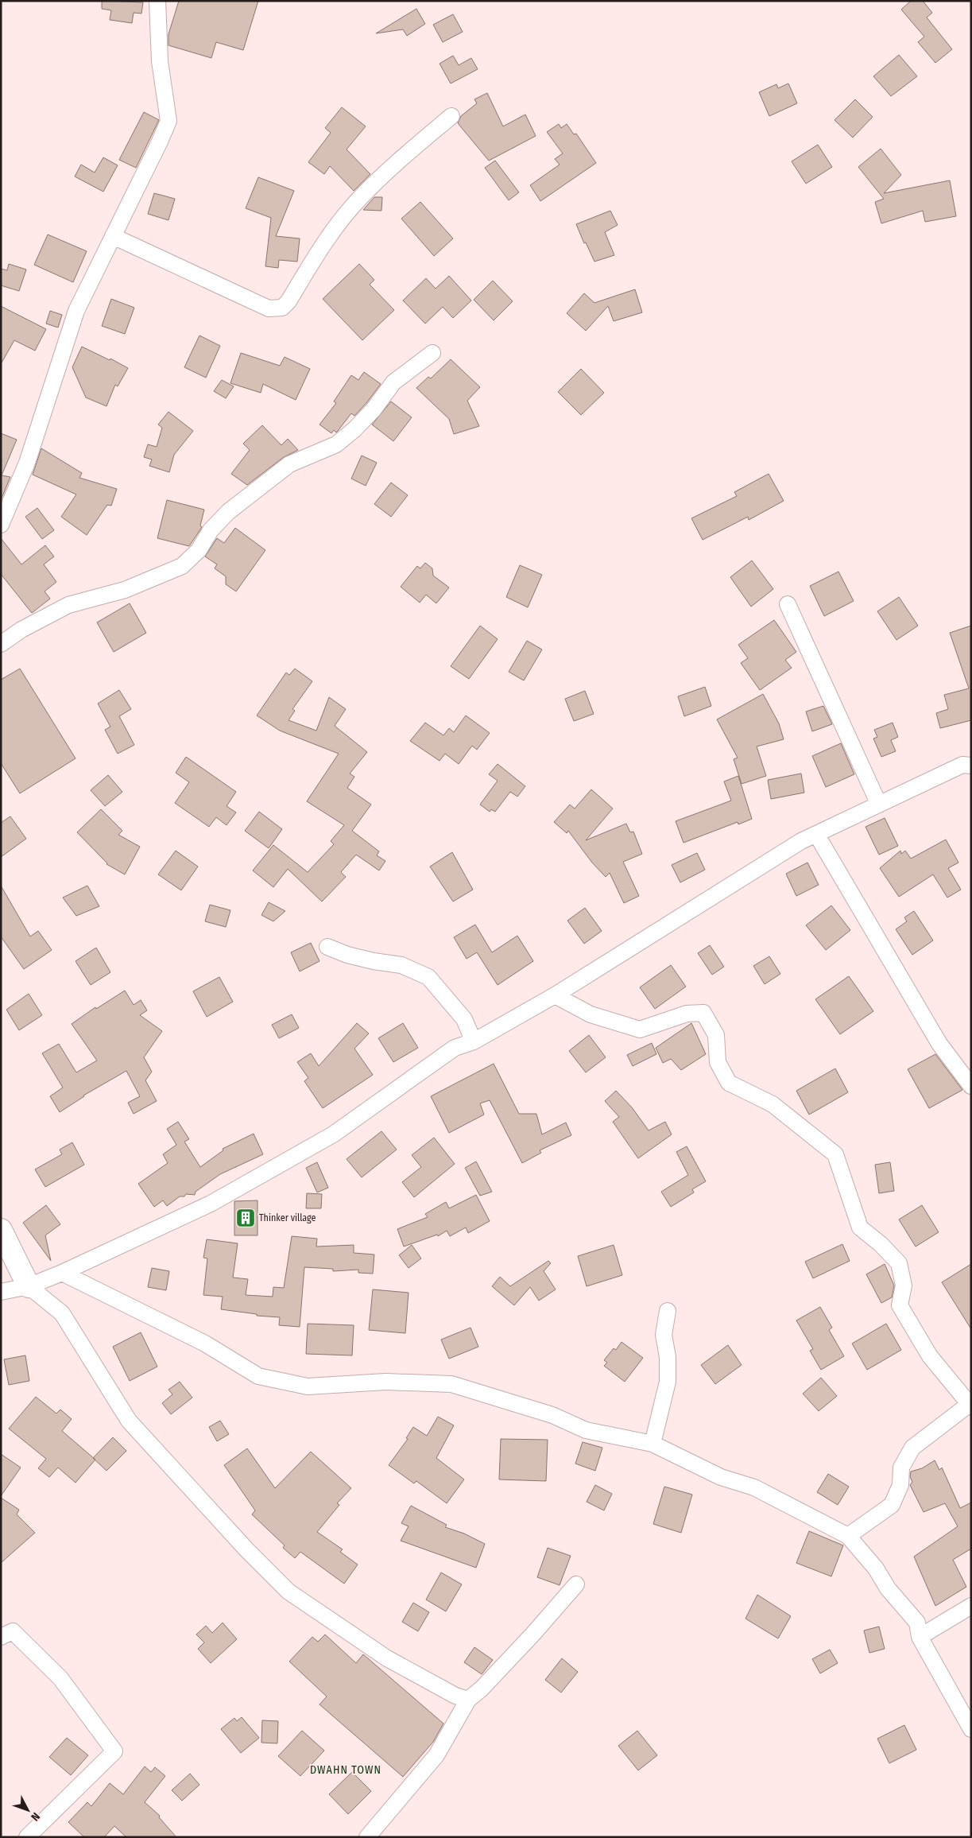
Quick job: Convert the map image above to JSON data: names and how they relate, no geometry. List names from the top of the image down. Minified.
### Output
{"districts":["DWAHN TOWN"],"places":{"building":["Thinker village"]},"north":"bottom right"}
